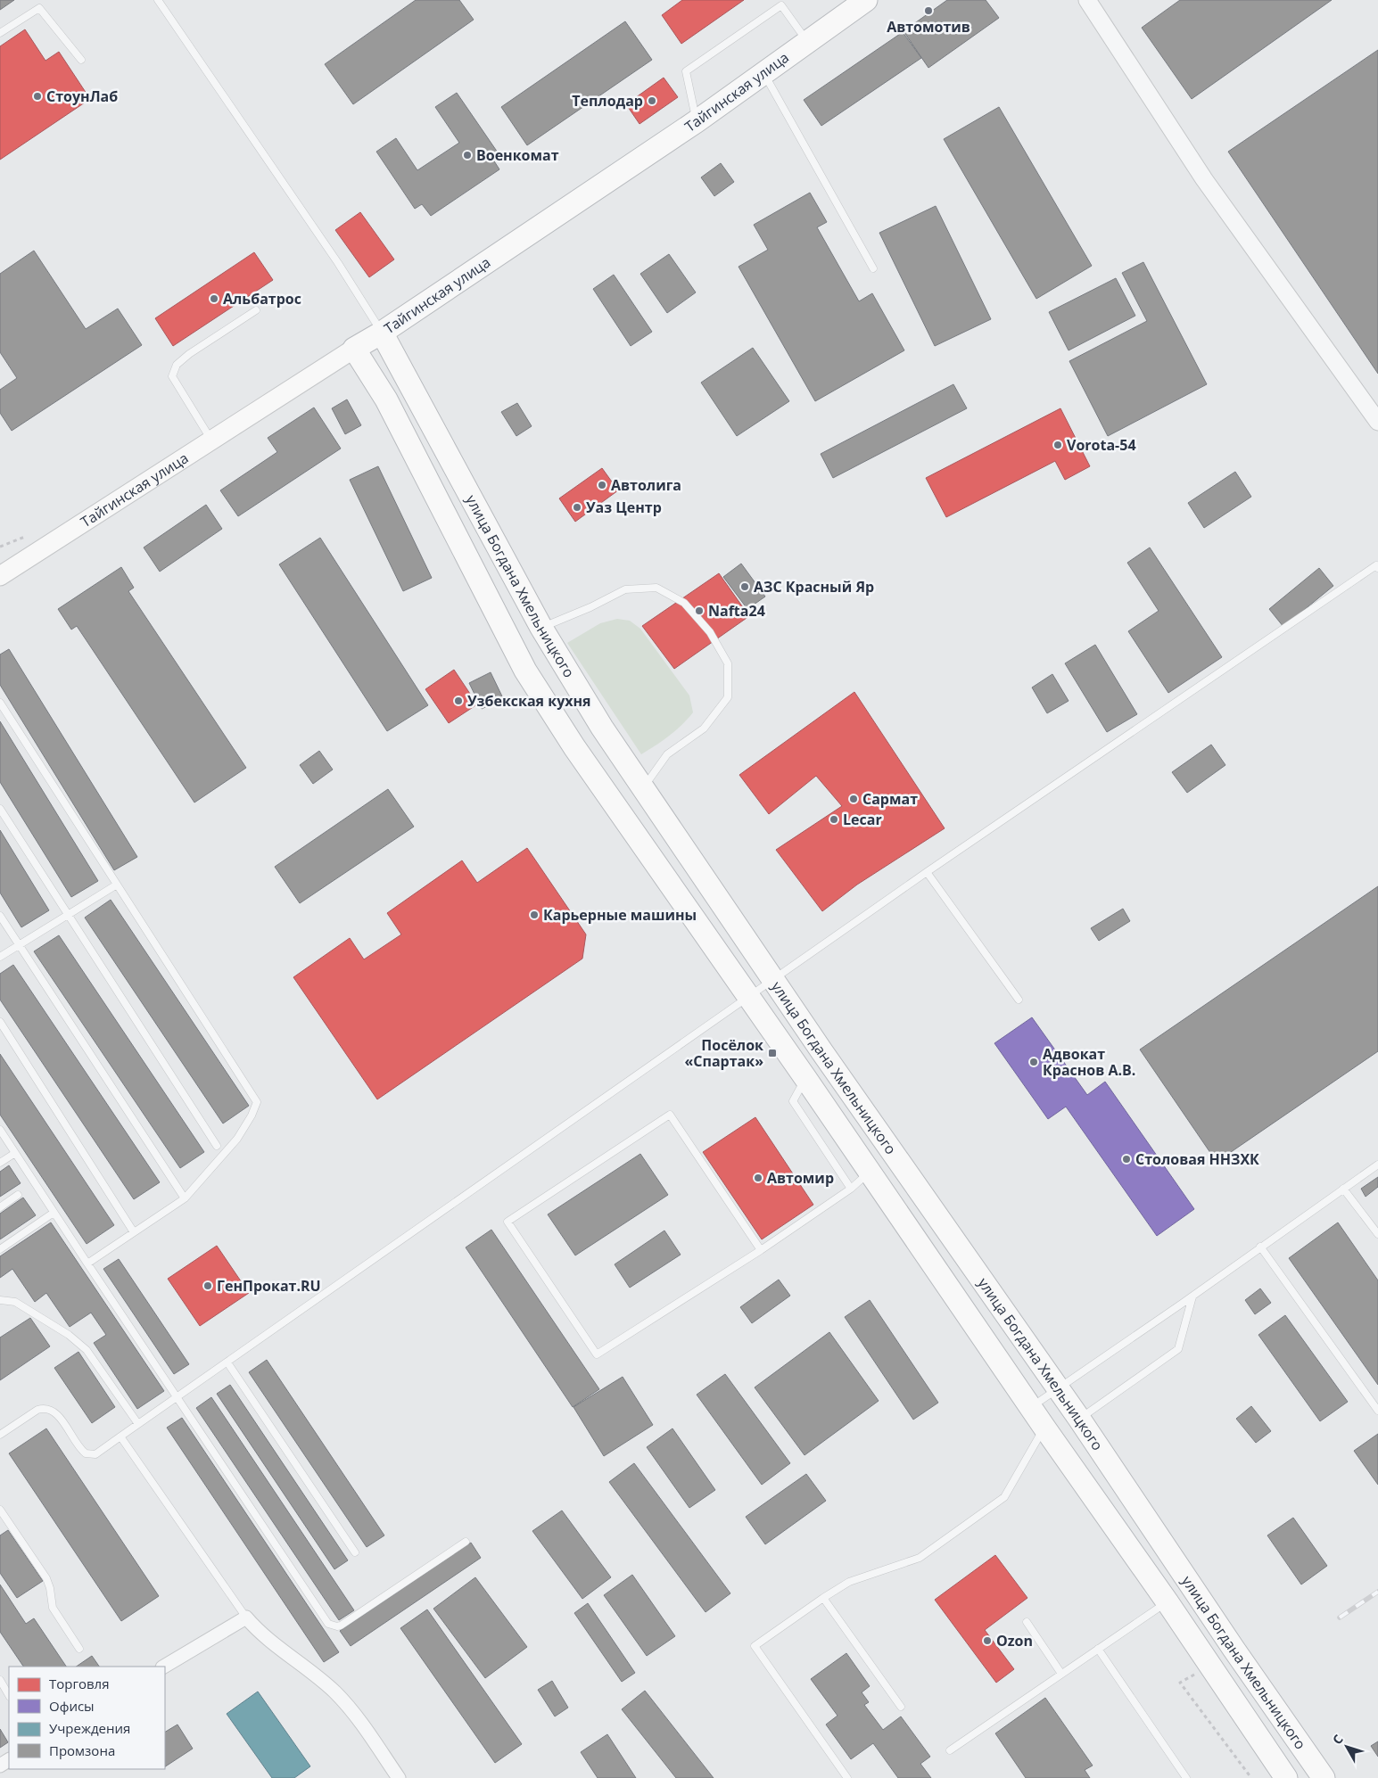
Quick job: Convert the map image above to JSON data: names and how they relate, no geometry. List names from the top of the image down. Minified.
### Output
{"streets":{"highway":["Тайгинская улица","улица Богдана Хмельницкого"]},"crossings":[["Тайгинская улица","улица Богдана Хмельницкого"]],"places":{"other":["Автомотив","СтоунЛаб","Теплодар","Военкомат","Альбатрос","Vorota-54","Автолига","Уаз Центр","АЗС Красный Яр","Nafta24","Узбекская кухня","Сармат","Lecar","Карьерные машины","Адвокат Краснов А.В.","Столовая ННЗХК","Автомир","ГенПрокат.RU","Ozon"],"transit":["Посёлок «Спартак»"]},"legend":["Торговля","Офисы","Учреждения","Промзона"],"north":"top left"}
